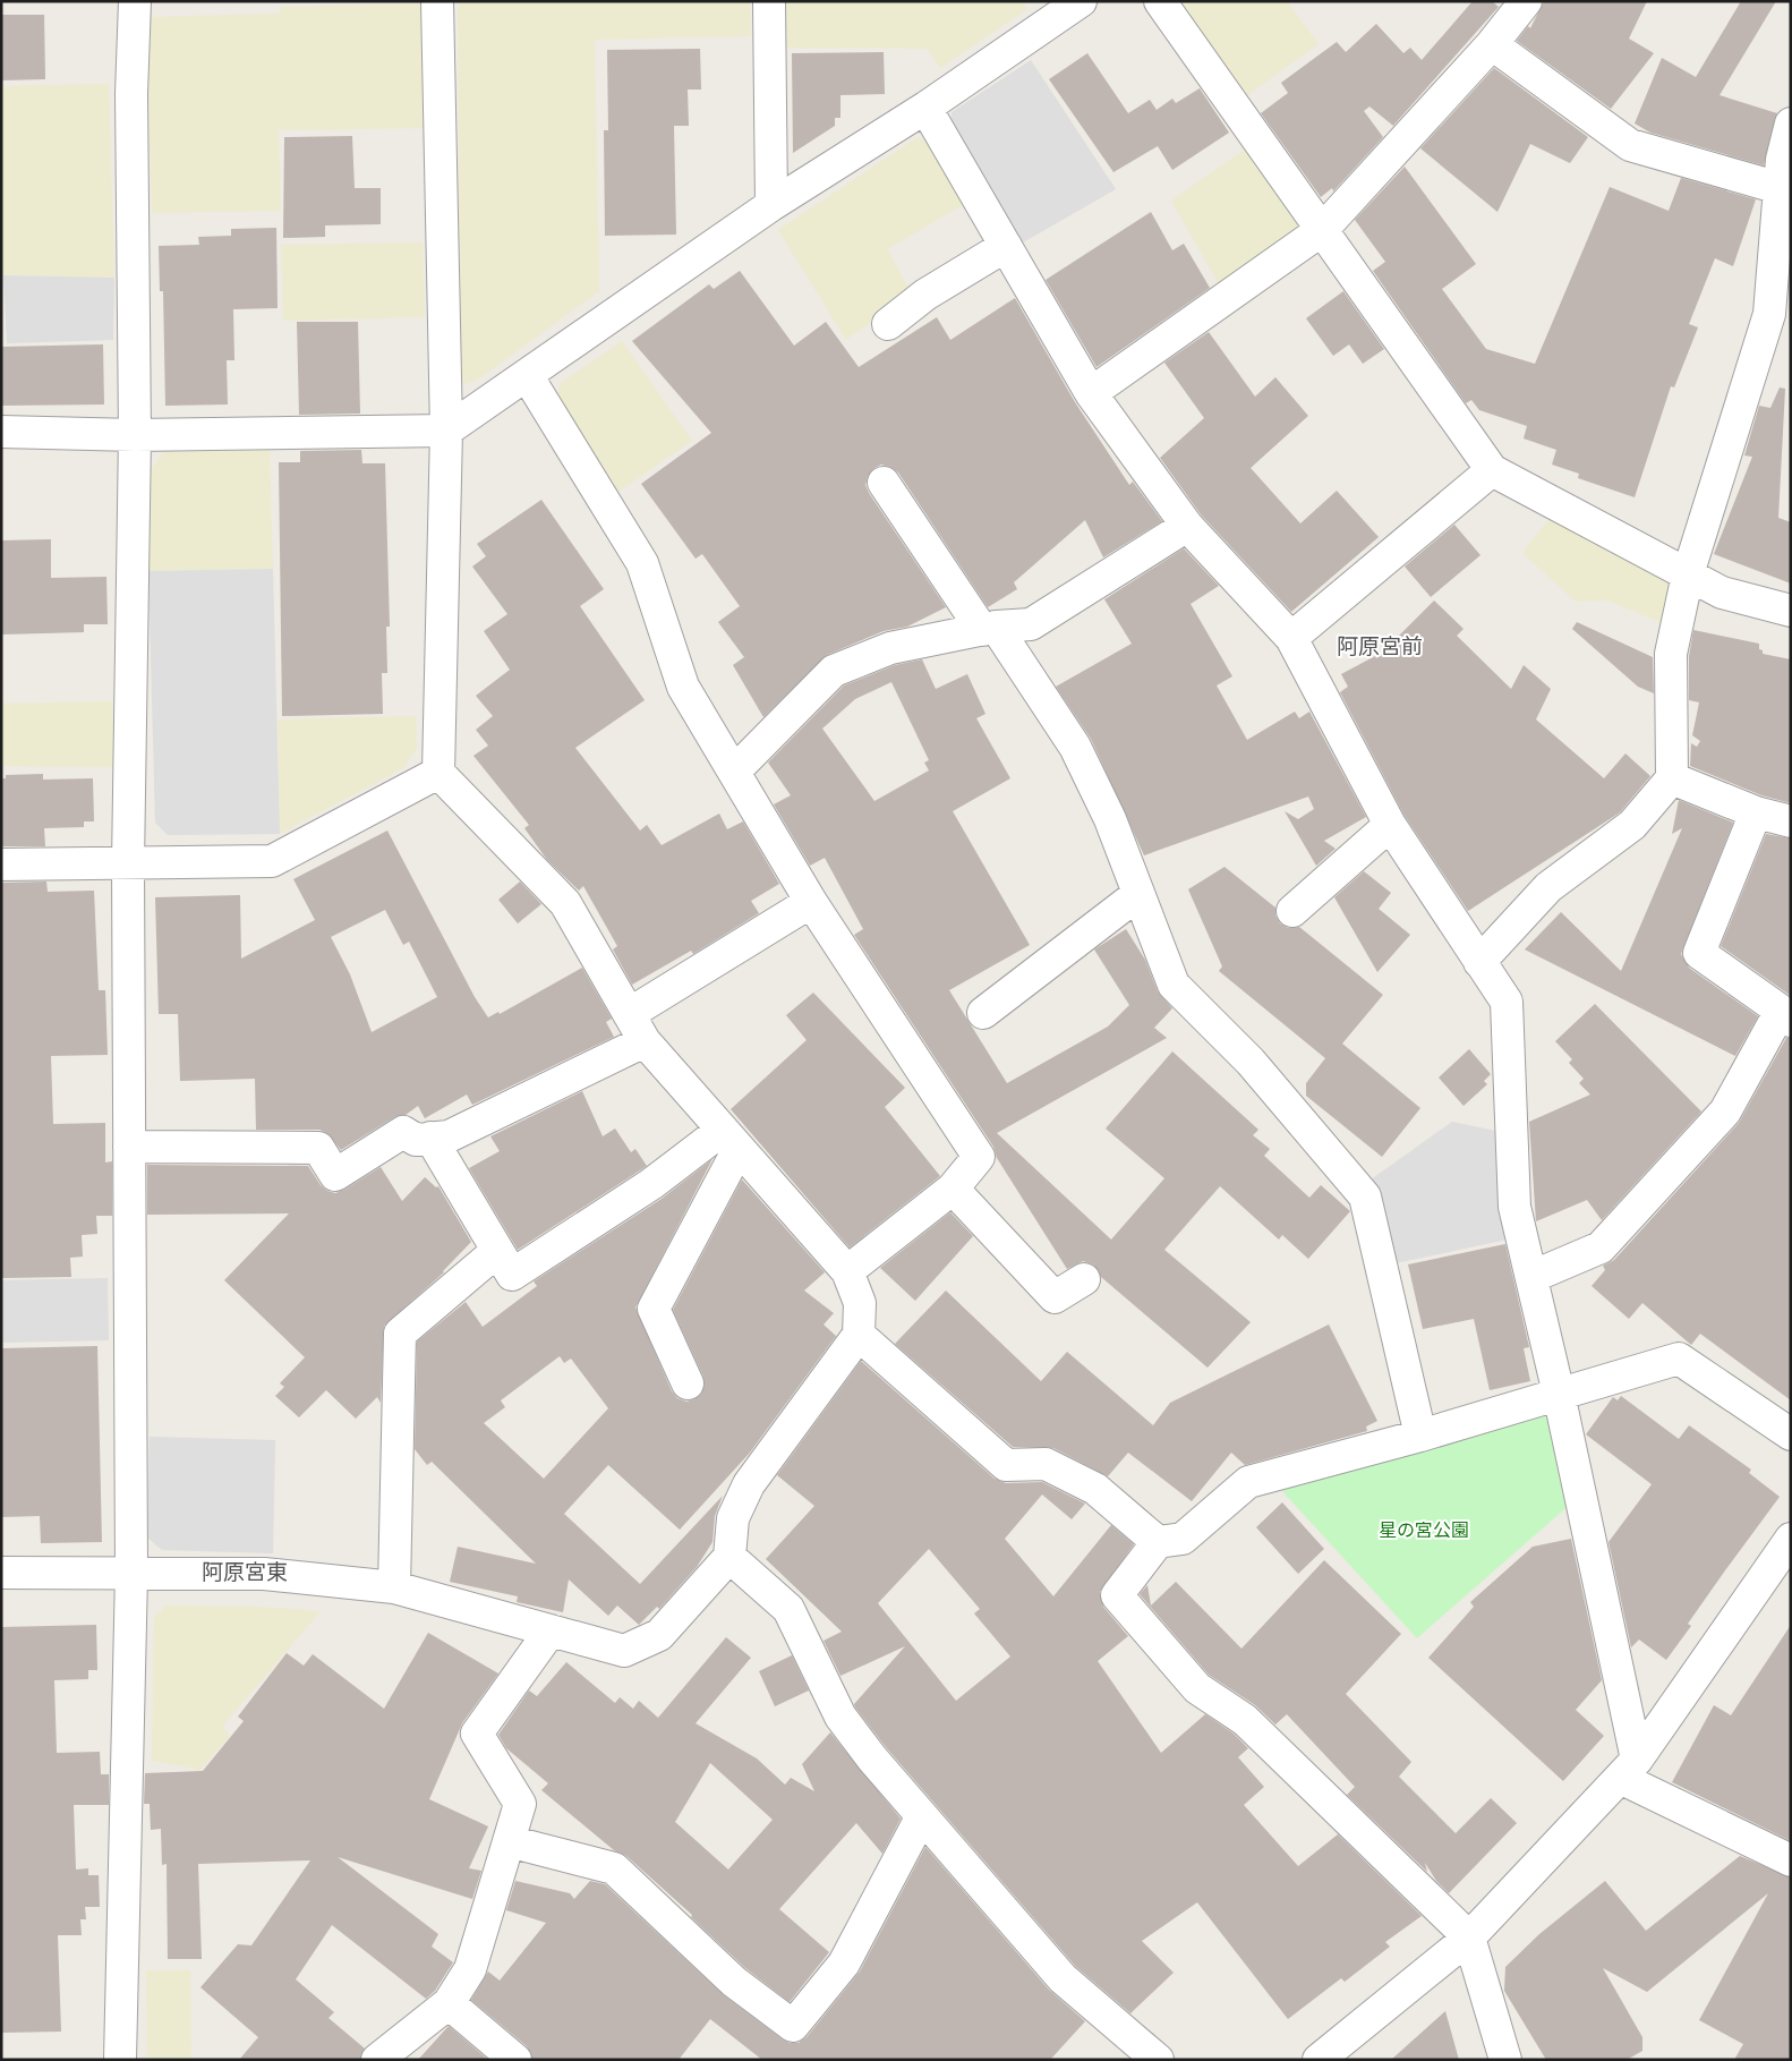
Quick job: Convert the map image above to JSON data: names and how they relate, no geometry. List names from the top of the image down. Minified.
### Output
{"districts":["阿原宮前","阿原宮東"],"parks":["星の宮公園"]}
